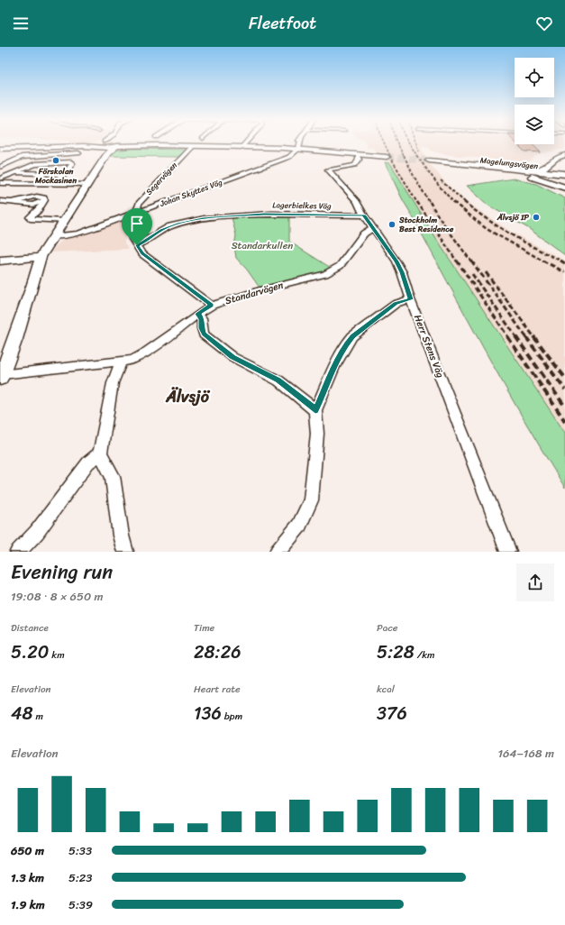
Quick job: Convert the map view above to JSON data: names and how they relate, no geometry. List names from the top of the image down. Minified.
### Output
{"streets":{"main road":["Magelungsvägen"],"street":["Segervägen","Johan Skyttes Väg","Lagerbielkes Väg","Standarvägen","Herr Stens Väg"]},"crossings":[["Segervägen","Johan Skyttes Väg"],["Segervägen","Lagerbielkes Väg"],["Lagerbielkes Väg","Herr Stens Väg"],["Standarvägen","Herr Stens Väg"]],"districts":["Älvsjö"],"parks":["Standarkullen"],"places":["Förskolan Mockasinen","Älvsjö IP","Stockholm Best Residence"],"page":{"header":"Fleetfoot","heading":["Evening run","19:08 · 8 × 650 m"],"stats":[["Distance","5.20 km"],["Time","28:26"],["Pace","5:28 /km"],["Elevation","48 m"],["Heart rate","136 bpm"],["kcal","376"]],"chart":["Elevation","164–168 m"],"list":[{"name":"650 m","note":"5:33"},{"name":"1.3 km","note":"5:23"},{"name":"1.9 km","note":"5:39"}]}}
